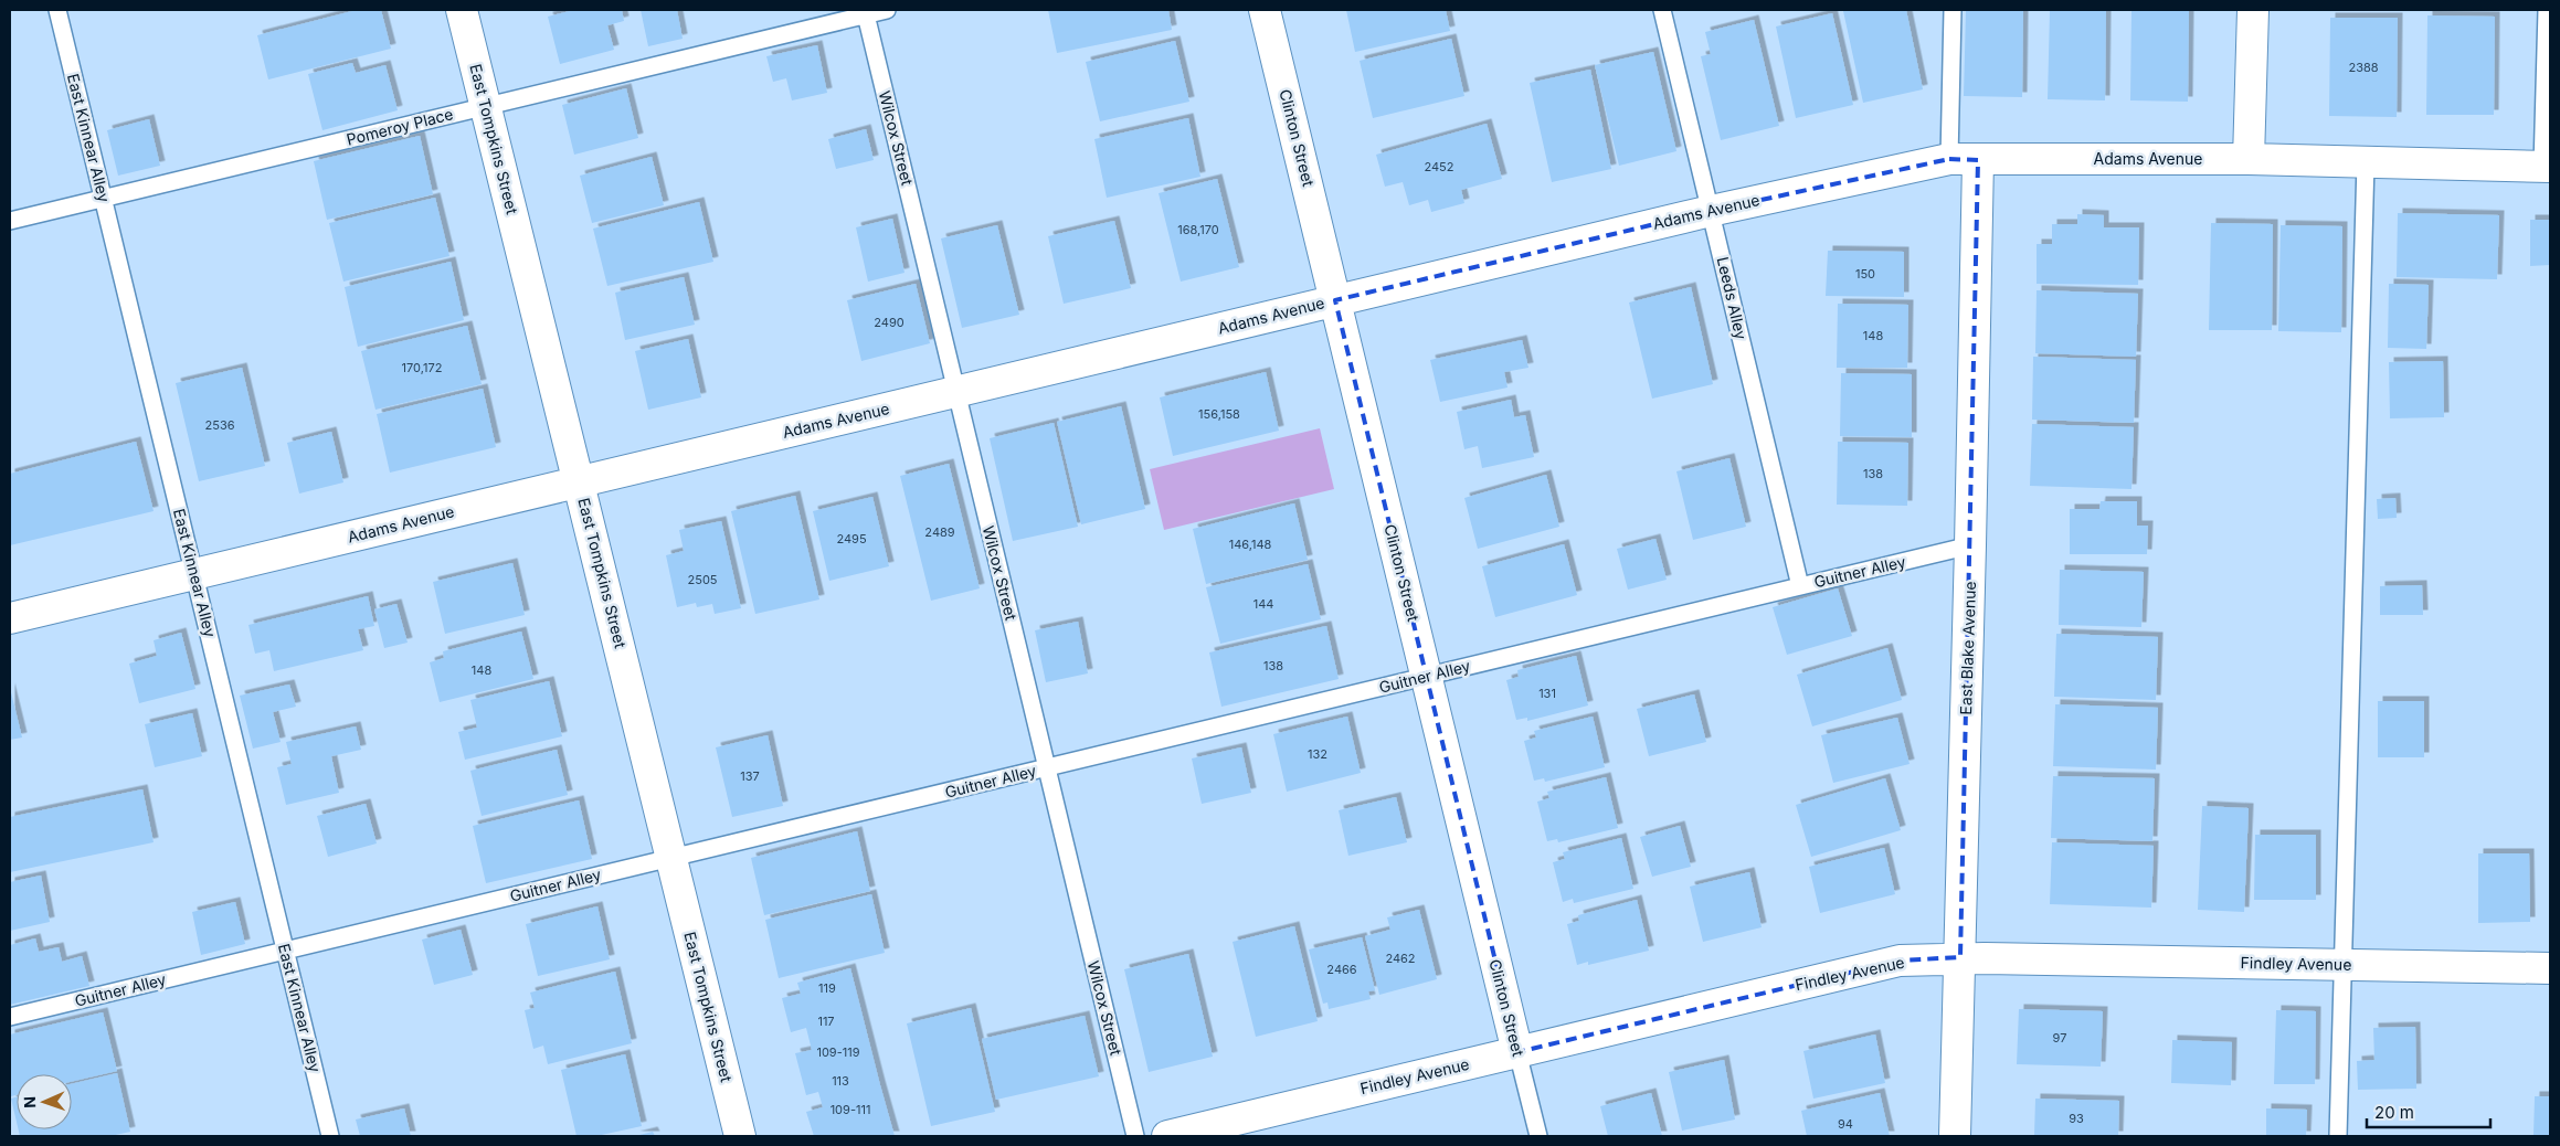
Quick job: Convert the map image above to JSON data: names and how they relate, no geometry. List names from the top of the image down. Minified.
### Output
{"streets":{"street":["Clinton Street","East Tompkins Street","Adams Avenue","East Blake Avenue","Findley Avenue"],"lane":["Pomeroy Place","East Kinnear Alley","Wilcox Street","Leeds Alley","Guitner Alley"]},"crossings":[["Pomeroy Place","East Kinnear Alley"],["Pomeroy Place","Wilcox Street"],["Pomeroy Place","East Tompkins Street"],["East Kinnear Alley","Adams Avenue"],["East Kinnear Alley","Guitner Alley"],["Wilcox Street","Adams Avenue"],["Wilcox Street","Guitner Alley"],["Clinton Street","Adams Avenue"],["Clinton Street","Guitner Alley"],["Clinton Street","Findley Avenue"],["East Tompkins Street","Adams Avenue"],["East Tompkins Street","Guitner Alley"],["Adams Avenue","Leeds Alley"],["Adams Avenue","East Blake Avenue"],["Leeds Alley","Guitner Alley"],["Guitner Alley","East Blake Avenue"],["East Blake Avenue","Findley Avenue"]],"house_numbers":["2388","2452","168,170","150","2490","148","170,172","156,158","2536","138","2489","2495","146,148","2505","144","138","148","131","132","137","2462","2466","119","117","97","109-119","113","109-111","93","94"],"scale_bar":"20 m","north":"left"}
